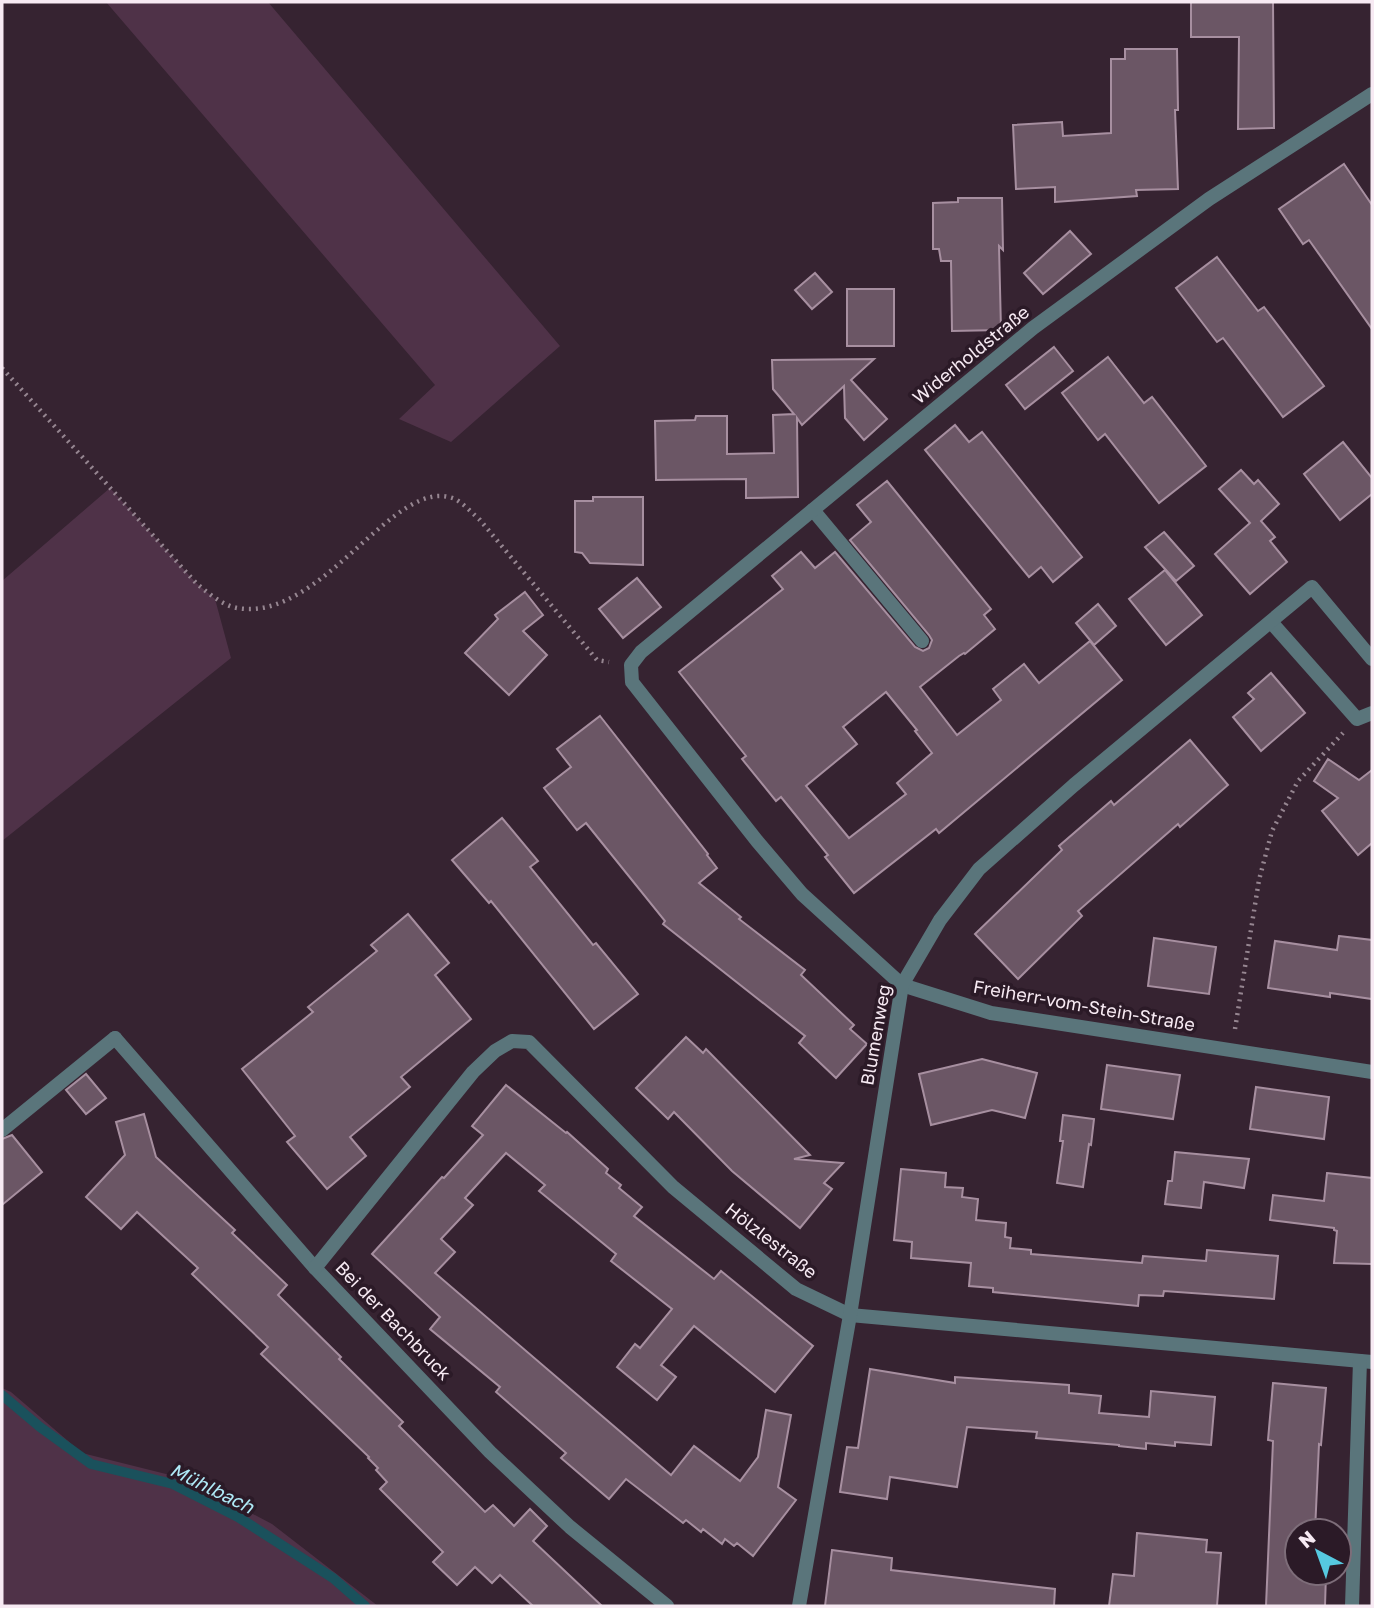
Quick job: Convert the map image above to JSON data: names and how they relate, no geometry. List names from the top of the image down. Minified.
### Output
{"streets":{"street":["Widerholdstraße","Freiherr-vom-Stein-Straße","Blumenweg","Hölzlestraße","Bei der Bachbruck"]},"crossings":[["Widerholdstraße","Freiherr-vom-Stein-Straße"],["Freiherr-vom-Stein-Straße","Blumenweg"],["Blumenweg","Hölzlestraße"],["Hölzlestraße","Bei der Bachbruck"]],"water":["Mühlbach"],"north":"top left"}
